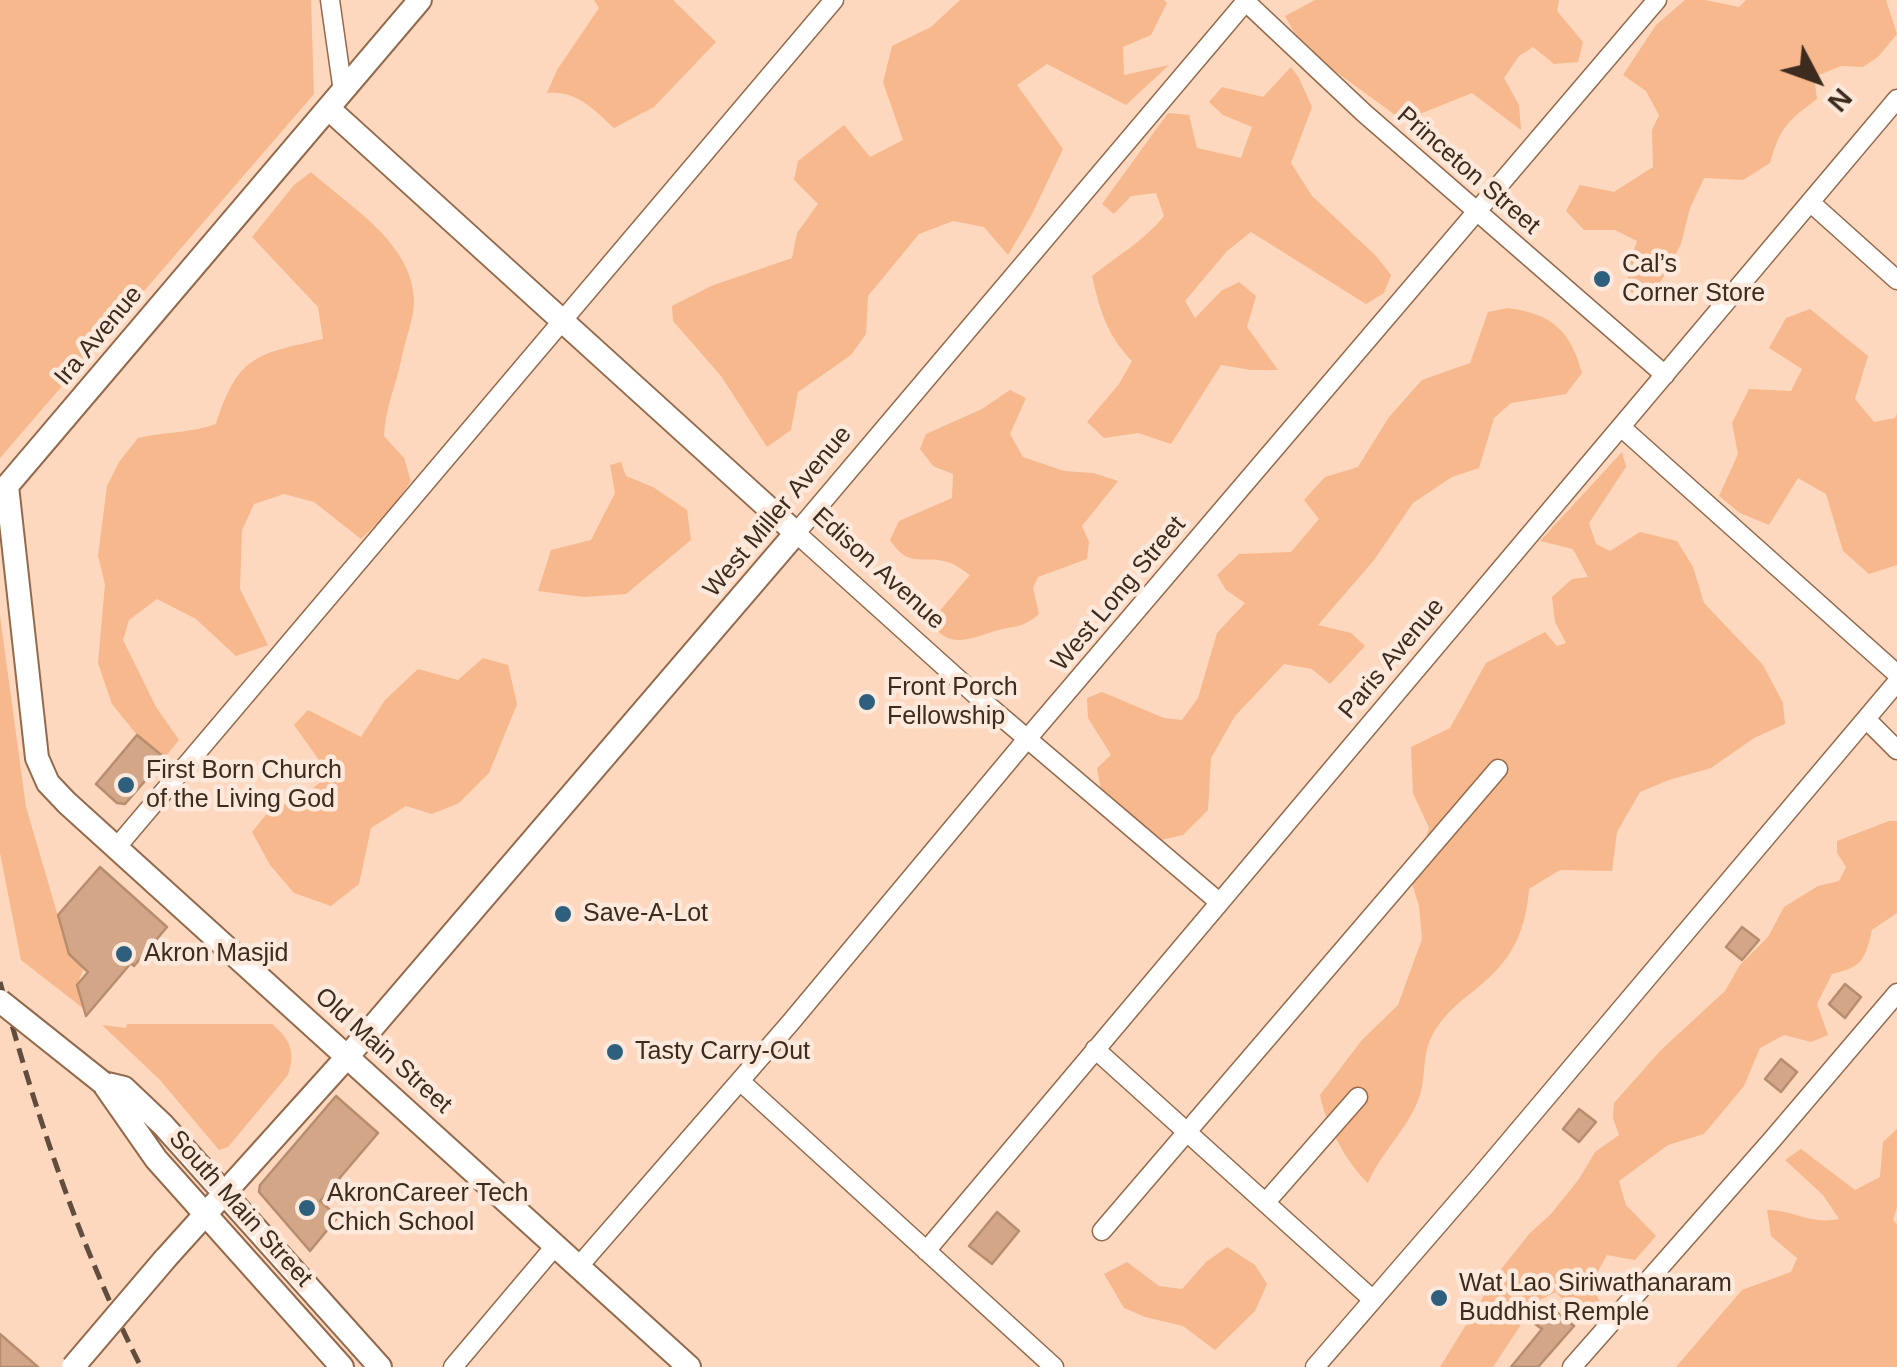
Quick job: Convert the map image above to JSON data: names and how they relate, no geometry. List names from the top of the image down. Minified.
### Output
{"streets":{"main road":["Ira Avenue","West Miller Avenue","Edison Avenue","Old Main Street","South Main Street"],"street":["Princeton Street","West Long Street","Paris Avenue"]},"crossings":[["Princeton Street","West Miller Avenue"],["Princeton Street","West Long Street"],["Princeton Street","Paris Avenue"],["Ira Avenue","Edison Avenue"],["Ira Avenue","Old Main Street"],["West Miller Avenue","Edison Avenue"],["West Miller Avenue","Old Main Street"],["West Miller Avenue","South Main Street"],["Edison Avenue","West Long Street"],["Edison Avenue","Paris Avenue"],["West Long Street","Old Main Street"]],"places":["Cal’s Corner Store","Front Porch Fellowship","First Born Church of the Living God","Save-A-Lot","Akron Masjid","Tasty Carry-Out","AkronCareer Tech Chich School","Wat Lao Siriwathanaram Buddhist Remple"],"north":"bottom right"}
